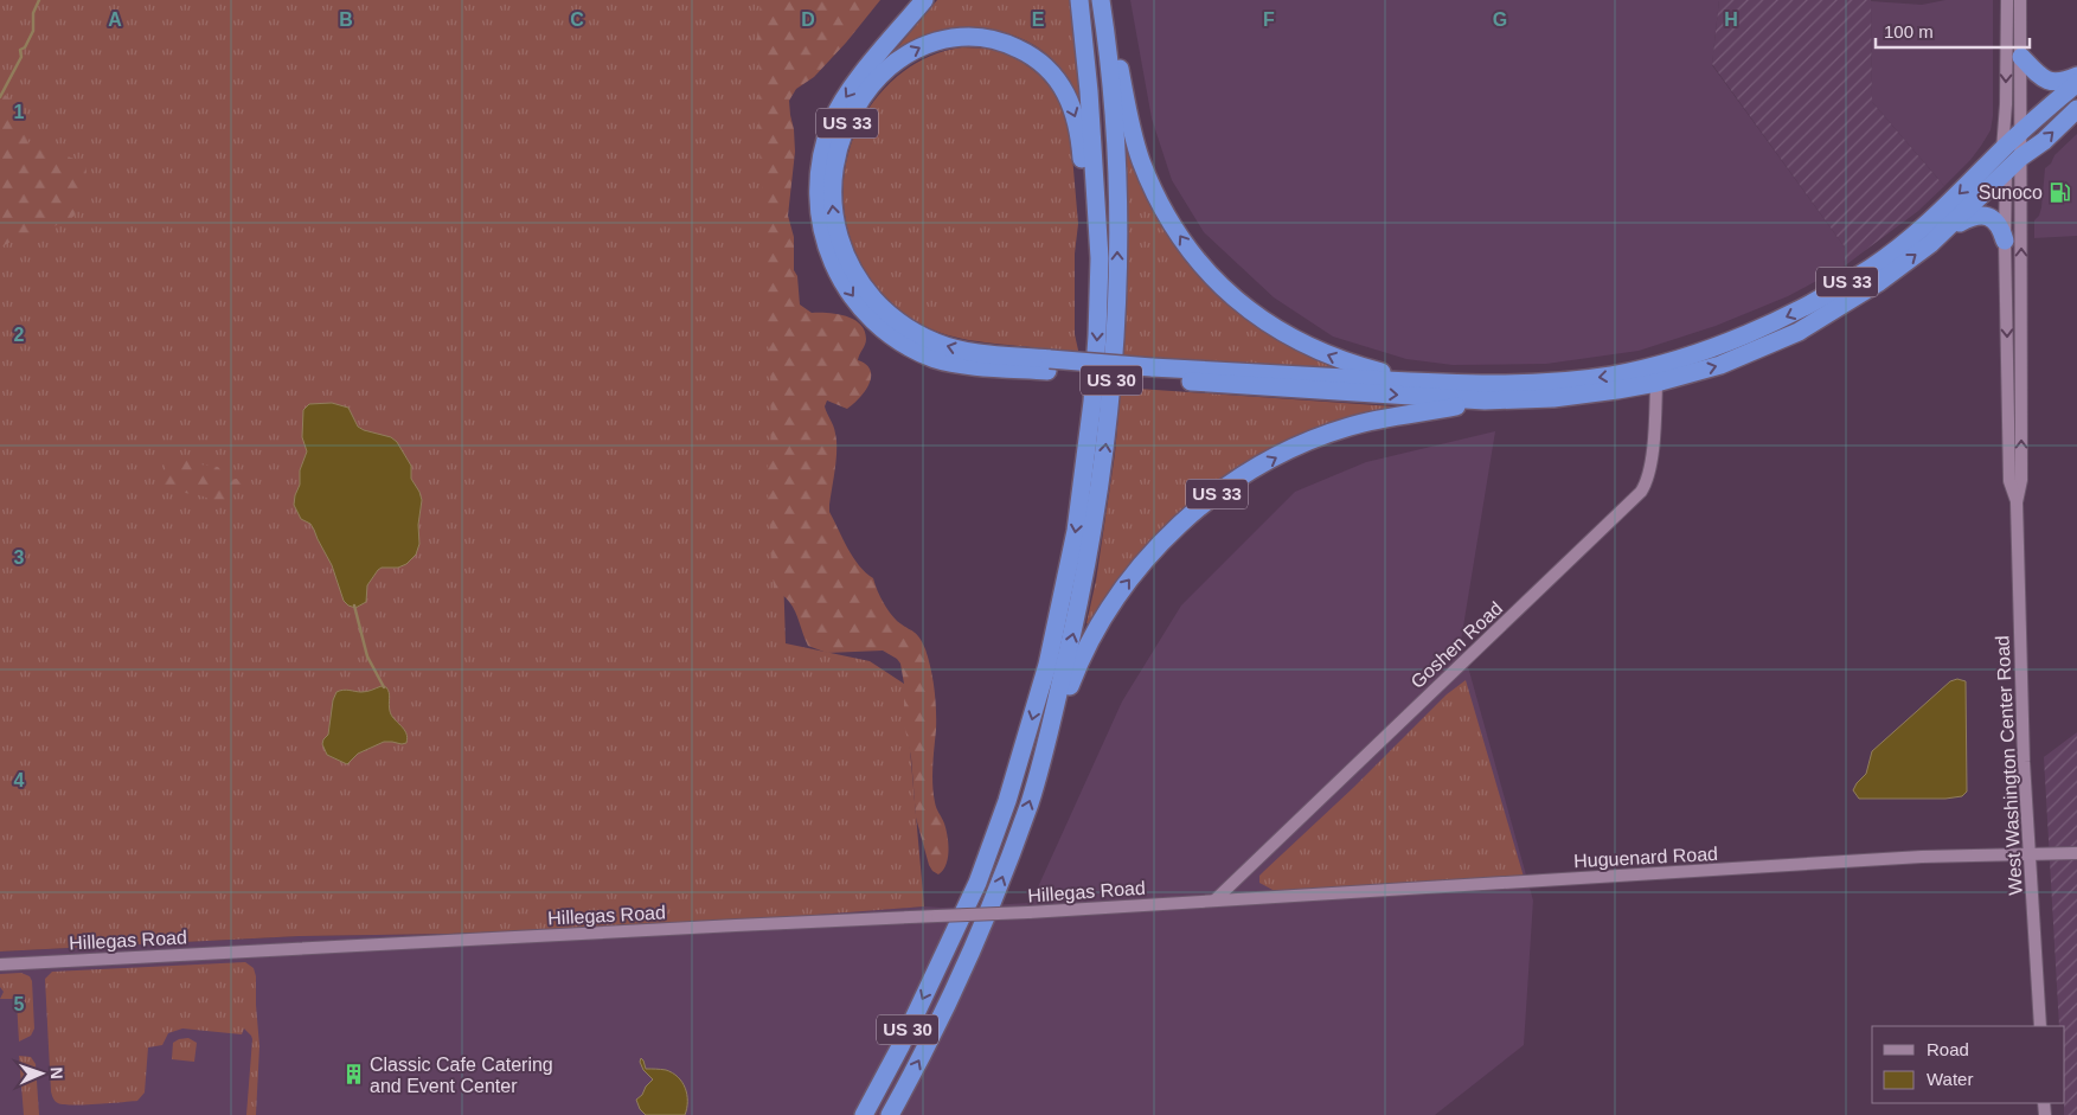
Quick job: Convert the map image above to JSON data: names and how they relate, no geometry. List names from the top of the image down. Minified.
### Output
{"streets":{"highway":["US 33","US 30"],"main road":["Goshen Road","West Washington Center Road","Huguenard Road","Hillegas Road"]},"crossings":[["US 33","US 30"],["US 33","Goshen Road"],["US 33","West Washington Center Road"],["Goshen Road","Huguenard Road"],["Goshen Road","Hillegas Road"],["West Washington Center Road","Huguenard Road"],["Huguenard Road","Hillegas Road"]],"places":{"fuel station":["Sunoco"],"building":["Classic Cafe Catering and Event Center"]},"legend":["Road","Water"],"scale_bar":"100 m","north":"right","grid":{"columns":["A","B","C","D","E","F","G","H"],"rows":["1","2","3","4","5"]}}
